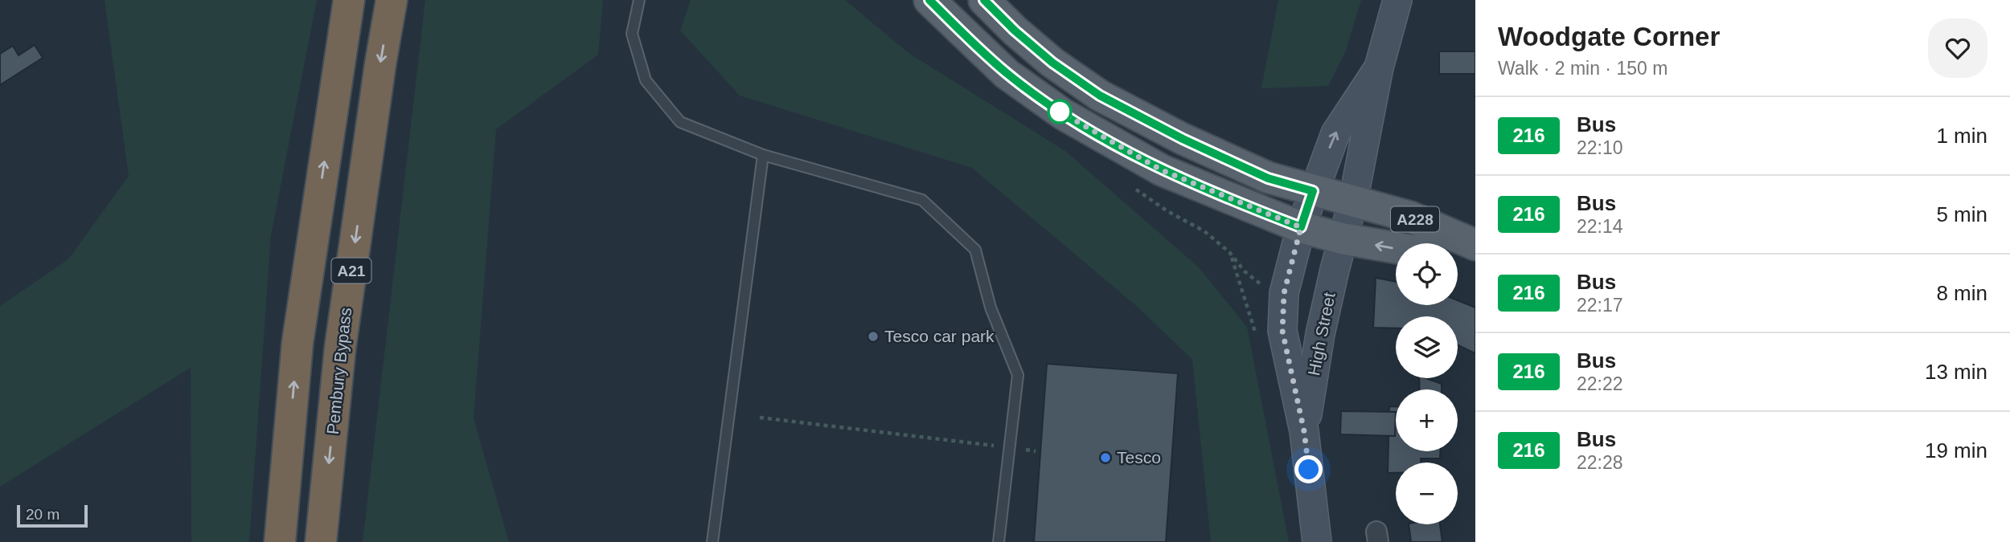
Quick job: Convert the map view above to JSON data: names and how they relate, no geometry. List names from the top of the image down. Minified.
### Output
{"streets":{"highway":["A21","Pembury Bypass"],"main road":["A228"],"street":["High Street"]},"crossings":[["A228","High Street"]],"places":["Tesco car park","Tesco"],"lines":["bus line 216"],"scale_bar":"20 m","page":{"heading":["Woodgate Corner","Walk · 2 min · 150 m"],"list":[{"mark":"216","name":"Bus","note":"22:10","value":"1 min"},{"mark":"216","name":"Bus","note":"22:14","value":"5 min"},{"mark":"216","name":"Bus","note":"22:17","value":"8 min"},{"mark":"216","name":"Bus","note":"22:22","value":"13 min"},{"mark":"216","name":"Bus","note":"22:28","value":"19 min"}],"map_buttons":["+","−"],"scale":"20 m"}}
